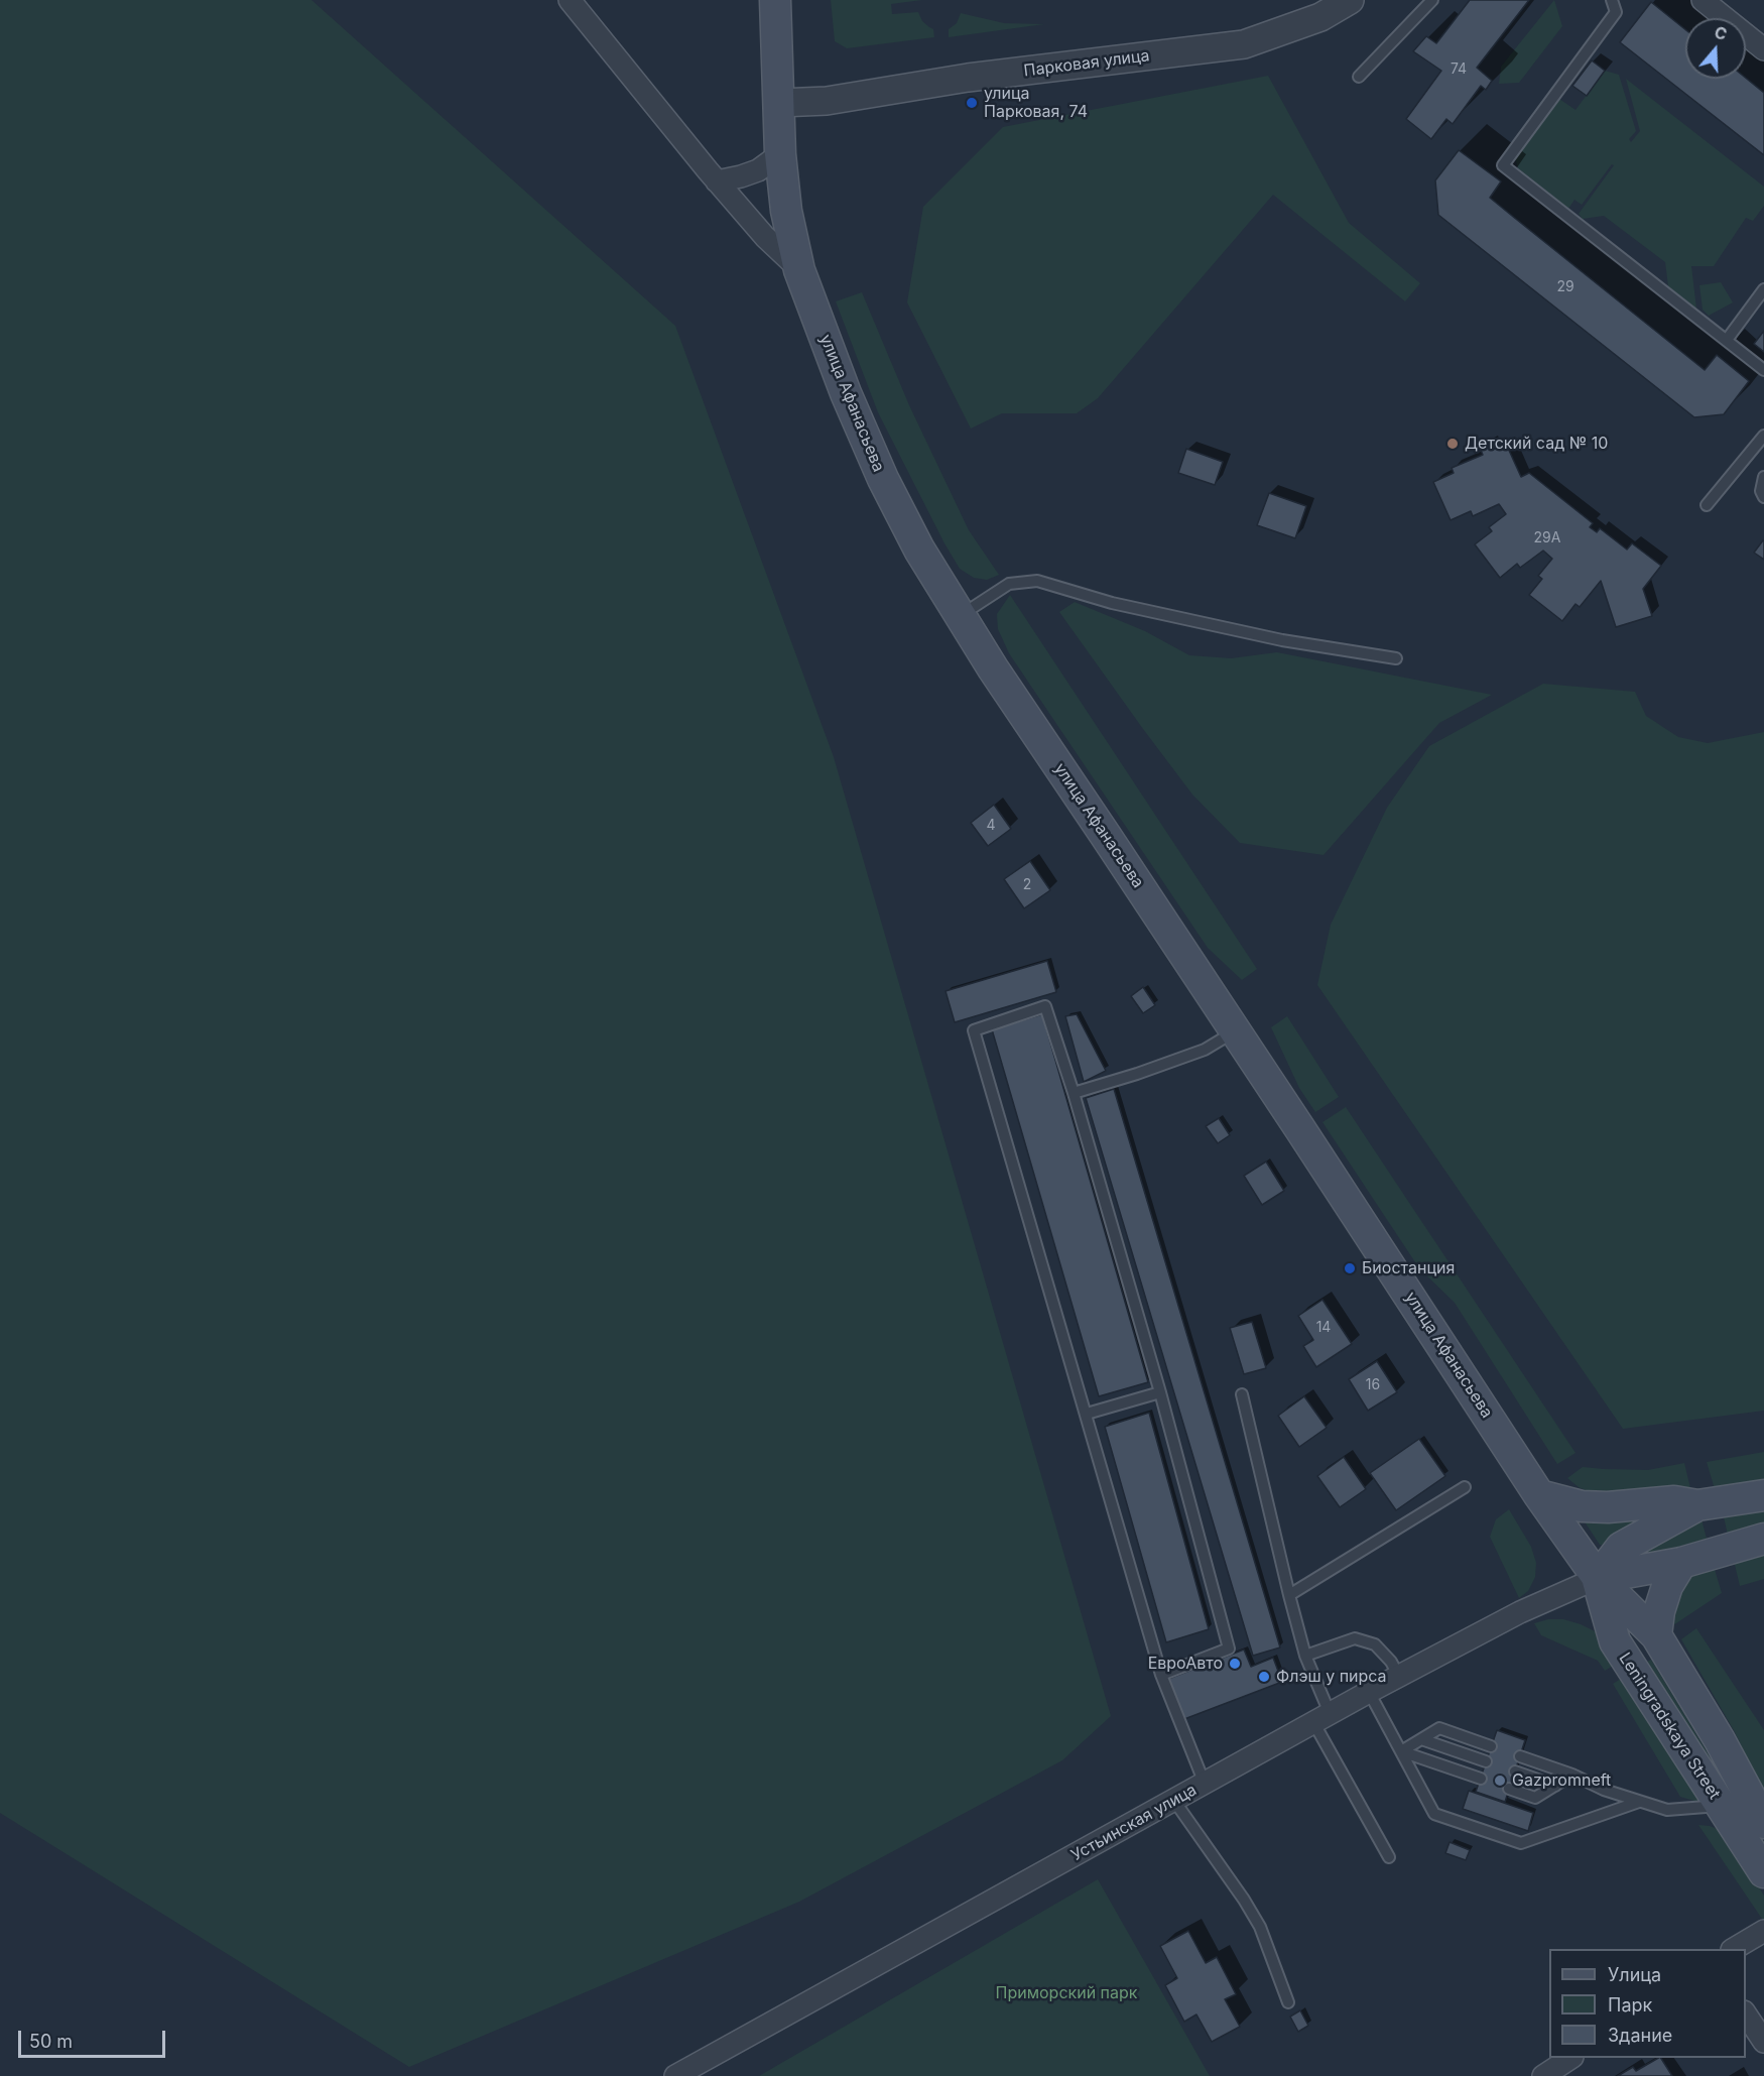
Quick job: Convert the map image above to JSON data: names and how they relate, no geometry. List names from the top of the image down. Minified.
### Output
{"streets":{"main road":["улица Афанасьева","Leningradskaya Street"],"street":["Парковая улица","Устьинская улица"]},"crossings":[["Парковая улица","улица Афанасьева"],["улица Афанасьева","Leningradskaya Street"],["улица Афанасьева","Устьинская улица"],["Leningradskaya Street","Устьинская улица"]],"parks":["Приморский парк"],"places":["улица Парковая, 74","Детский сад № 10","Биостанция","ЕвроАвто","Флэш у пирса","Gazpromneft"],"house_numbers":["74","29","29А","4","2","14","16"],"legend":["Улица","Парк","Здание"],"scale_bar":"50 m","north":"top"}
